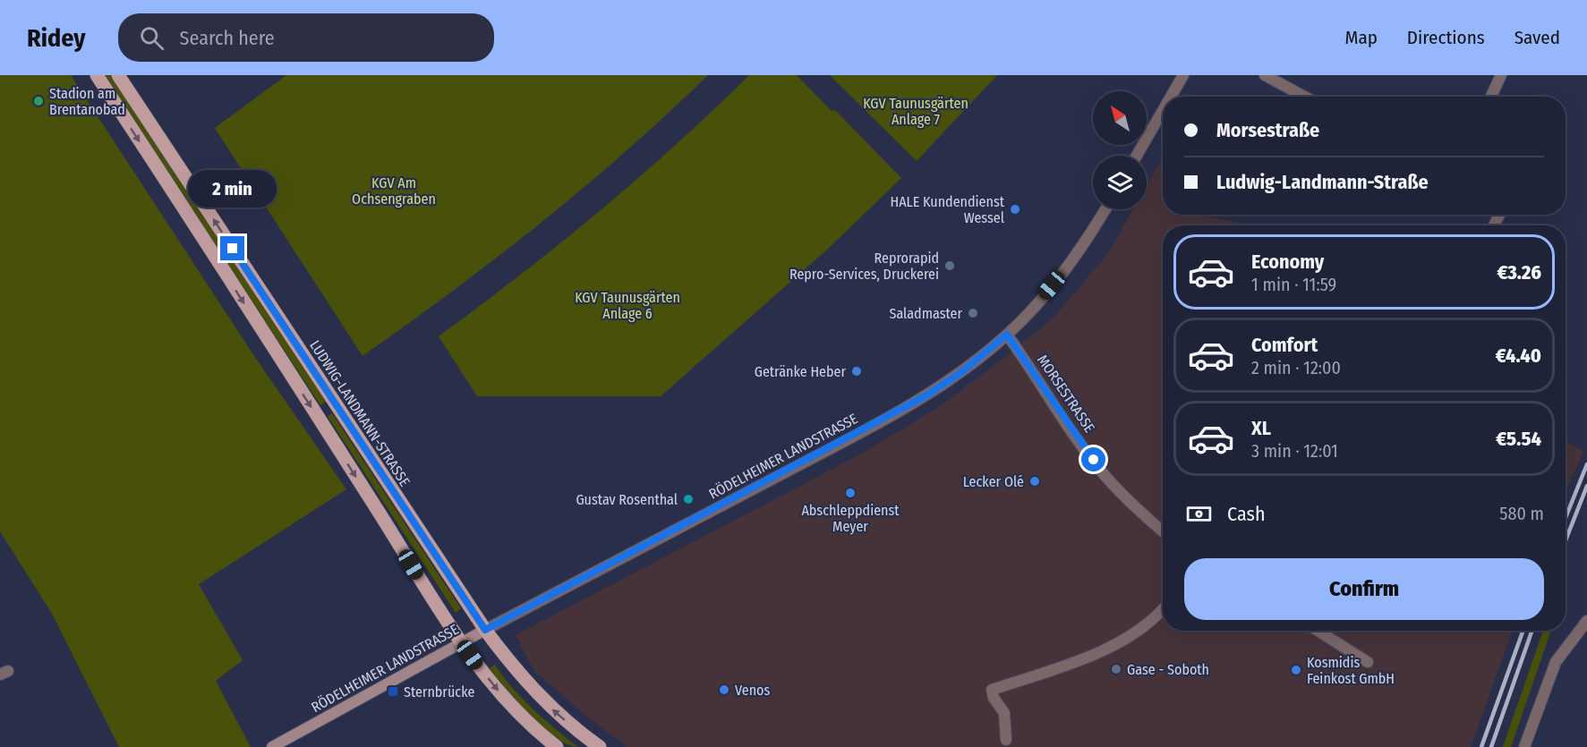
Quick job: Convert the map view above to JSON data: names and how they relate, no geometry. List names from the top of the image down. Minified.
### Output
{"streets":{"main road":["LUDWIG-LANDMANN-STRASSE","RÖDELHEIMER LANDSTRASSE"],"street":["MORSESTRASSE"]},"crossings":[["MORSESTRASSE","RÖDELHEIMER LANDSTRASSE"],["LUDWIG-LANDMANN-STRASSE","RÖDELHEIMER LANDSTRASSE"]],"parks":["KGV Taunusgärten Anlage 7","KGV Am Ochsengraben","KGV Taunusgärten Anlage 6"],"places":{"other":["Stadion am Brentanobad","HALE Kundendienst Wessel","Reprorapid Repro-Services, Druckerei","Saladmaster","Getränke Heber","Lecker Olé","Abschleppdienst Meyer","Gustav Rosenthal","Gase - Soboth","Kosmidis Feinkost GmbH","Venos"],"transit":["Sternbrücke"]},"north":"top left","page":{"header":"Ridey","search":"Search here","nav":["Map","Directions","Saved"],"banner":["Morsestraße","Ludwig-Landmann-Straße"],"bubble":"2 min","list":[{"name":"Economy","note":"1 min · 11:59","value":"€3.26"},{"name":"Comfort","note":"2 min · 12:00","value":"€4.40"},{"name":"XL","note":"3 min · 12:01","value":"€5.54"}],"pay":["Cash","580 m"],"buttons":"Confirm"}}
